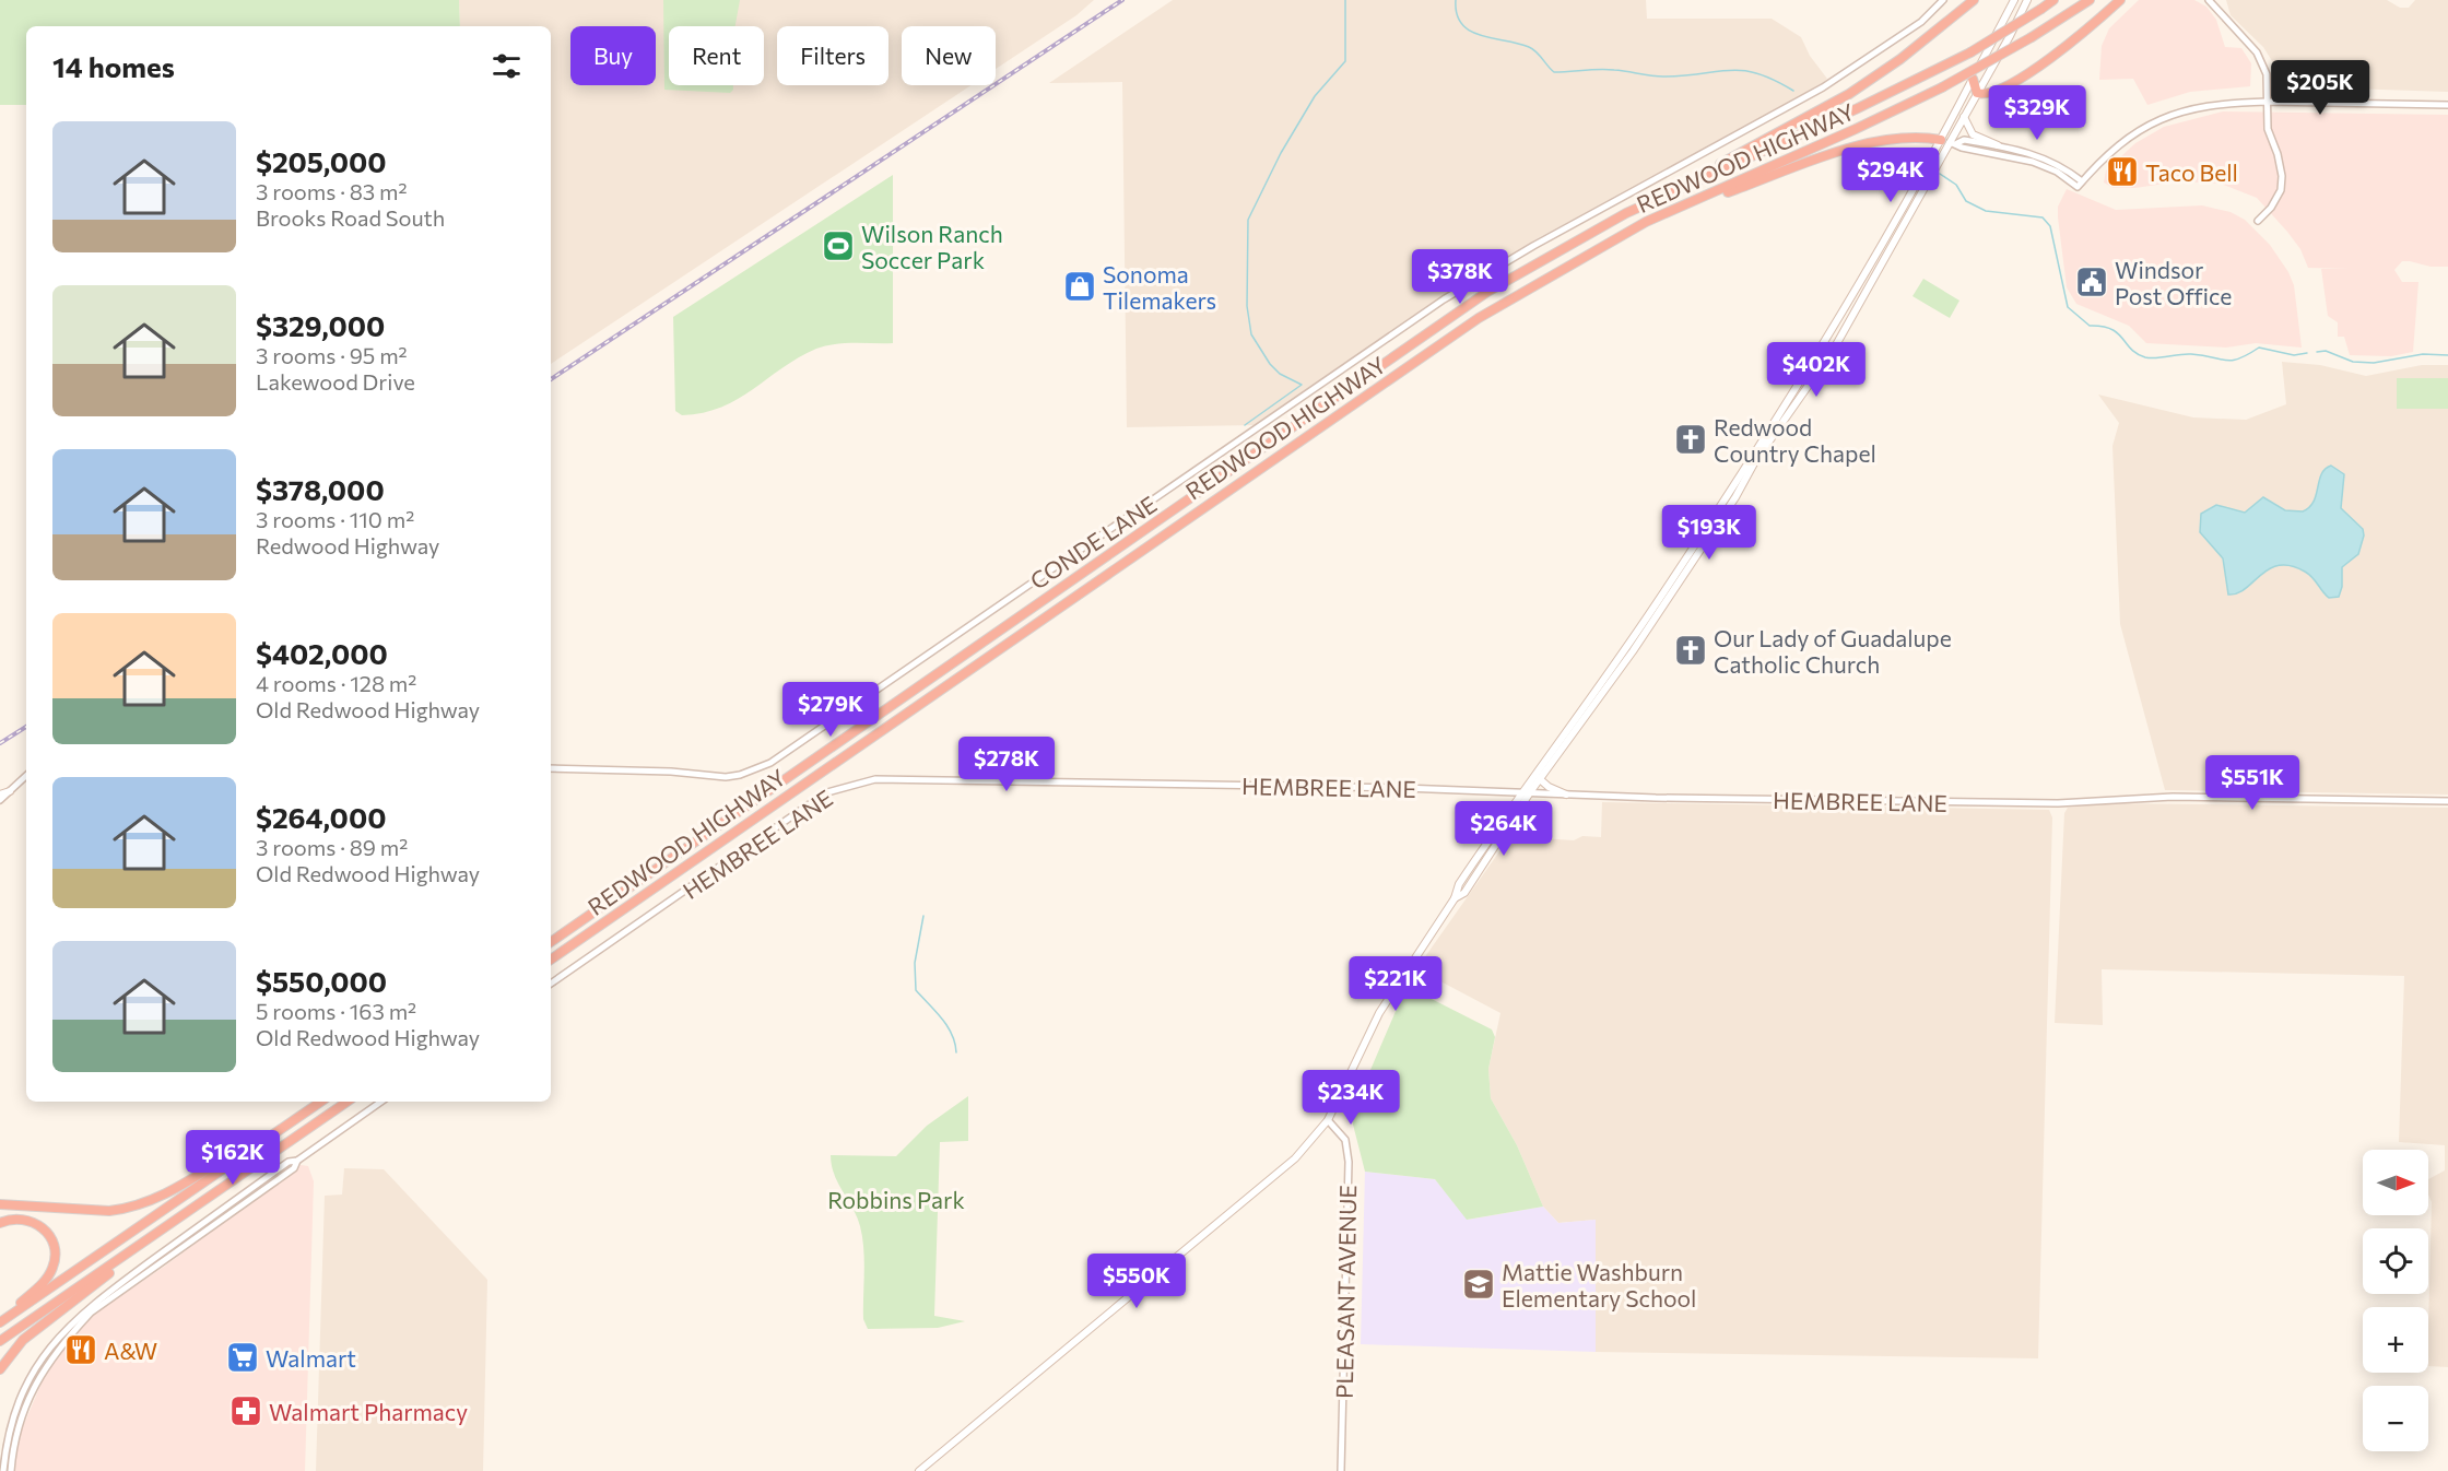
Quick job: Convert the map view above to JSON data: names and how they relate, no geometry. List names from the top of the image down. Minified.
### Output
{"streets":{"highway":["REDWOOD HIGHWAY"],"street":["CONDE LANE","HEMBREE LANE","PLEASANT AVENUE"]},"parks":["Robbins Park"],"places":{"restaurant":["Taco Bell","A&W"],"sports":["Wilson Ranch Soccer Park"],"public building":["Windsor Post Office"],"shop":["Sonoma Tilemakers"],"church":["Redwood Country Chapel","Our Lady of Guadalupe Catholic Church"],"school or university":["Mattie Washburn Elementary School"],"supermarket":["Walmart"],"pharmacy":["Walmart Pharmacy"]},"north":"right","page":{"chip":["Buy","Rent","Filters","New"],"heading":"14 homes","price":["$205K","$329K","$294K","$378K","$402K","$193K","$279K","$278K","$551K","$264K","$221K","$234K","$162K","$550K"],"list":[{"name":"$205,000","note":"3 rooms · 83 m² · Brooks Road South"},{"name":"$329,000","note":"3 rooms · 95 m² · Lakewood Drive"},{"name":"$378,000","note":"3 rooms · 110 m² · Redwood Highway"},{"name":"$402,000","note":"4 rooms · 128 m² · Old Redwood Highway"},{"name":"$264,000","note":"3 rooms · 89 m² · Old Redwood Highway"},{"name":"$550,000","note":"5 rooms · 163 m² · Old Redwood Highway"}],"map_buttons":["+","−"]}}
